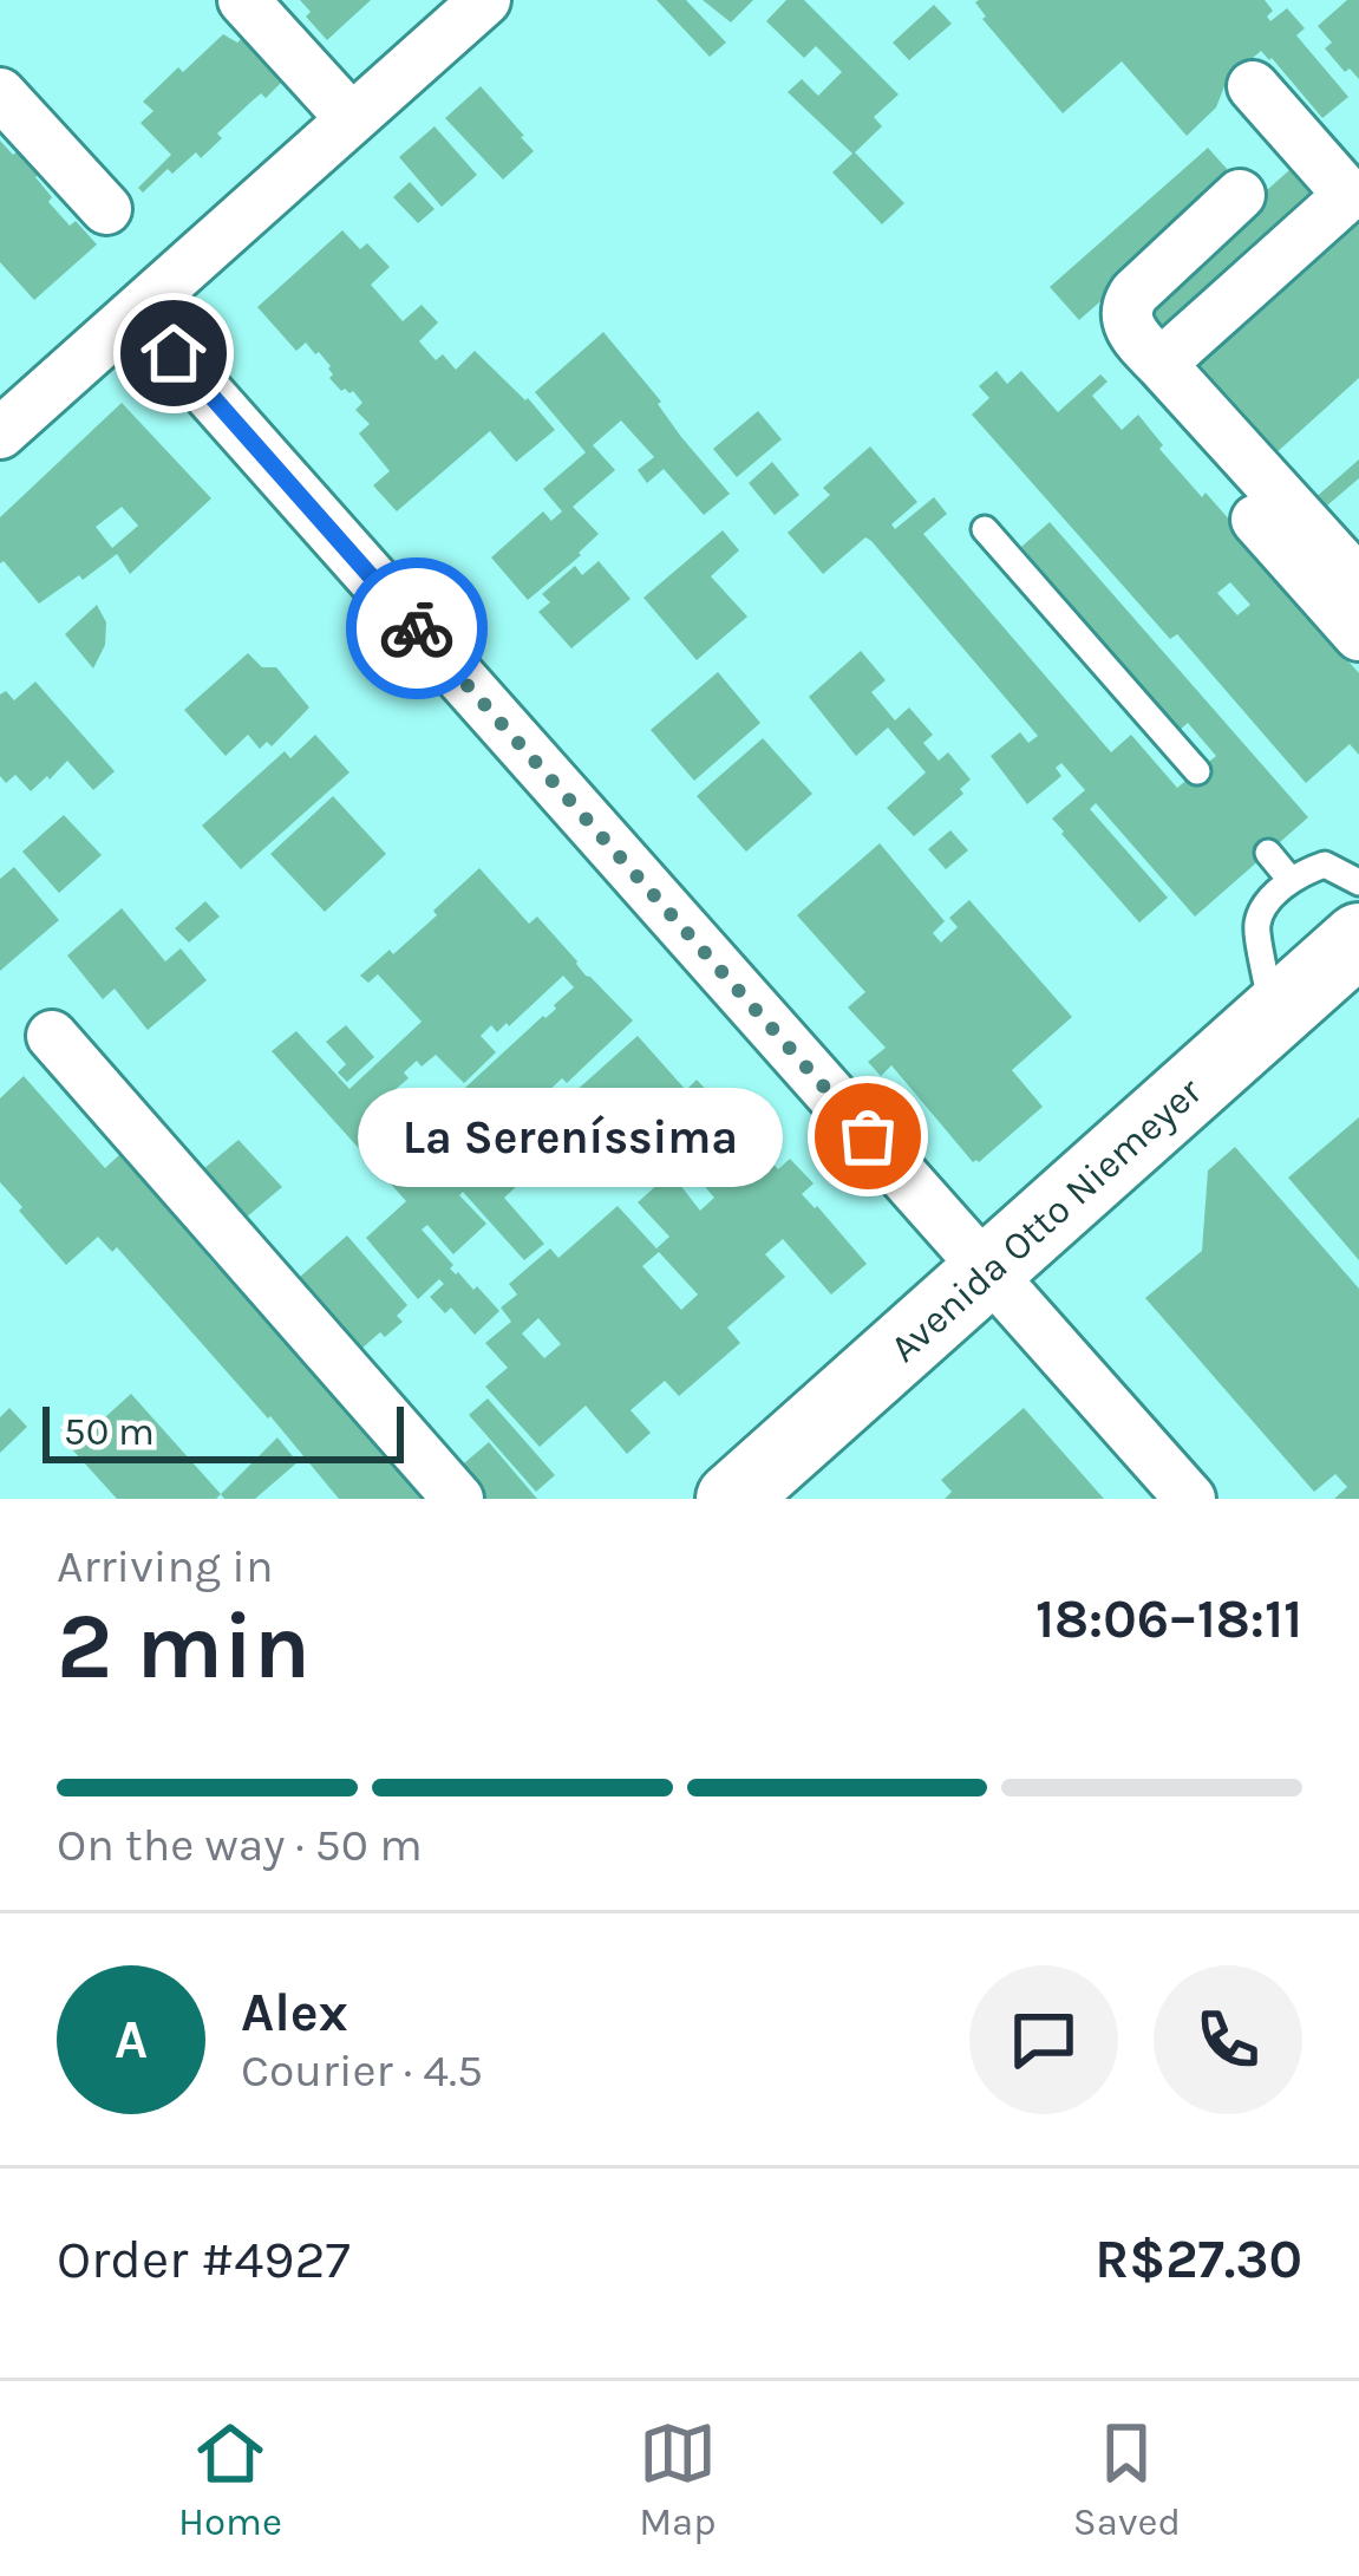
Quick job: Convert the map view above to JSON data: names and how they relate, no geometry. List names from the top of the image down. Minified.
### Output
{"streets":{"main road":["Avenida Otto Niemeyer"]},"places":["La Sereníssima"],"scale_bar":"50 m","page":{"bubble":"La Sereníssima","scale":"50 m","heading":["2 min","Arriving in","18:06–18:11"],"panel":["Alex","Courier · 4.5","Order #4927","R$27.30"],"bar":"On the way · 50 m","round":"A","tabs":["Home","Map","Saved"]}}
